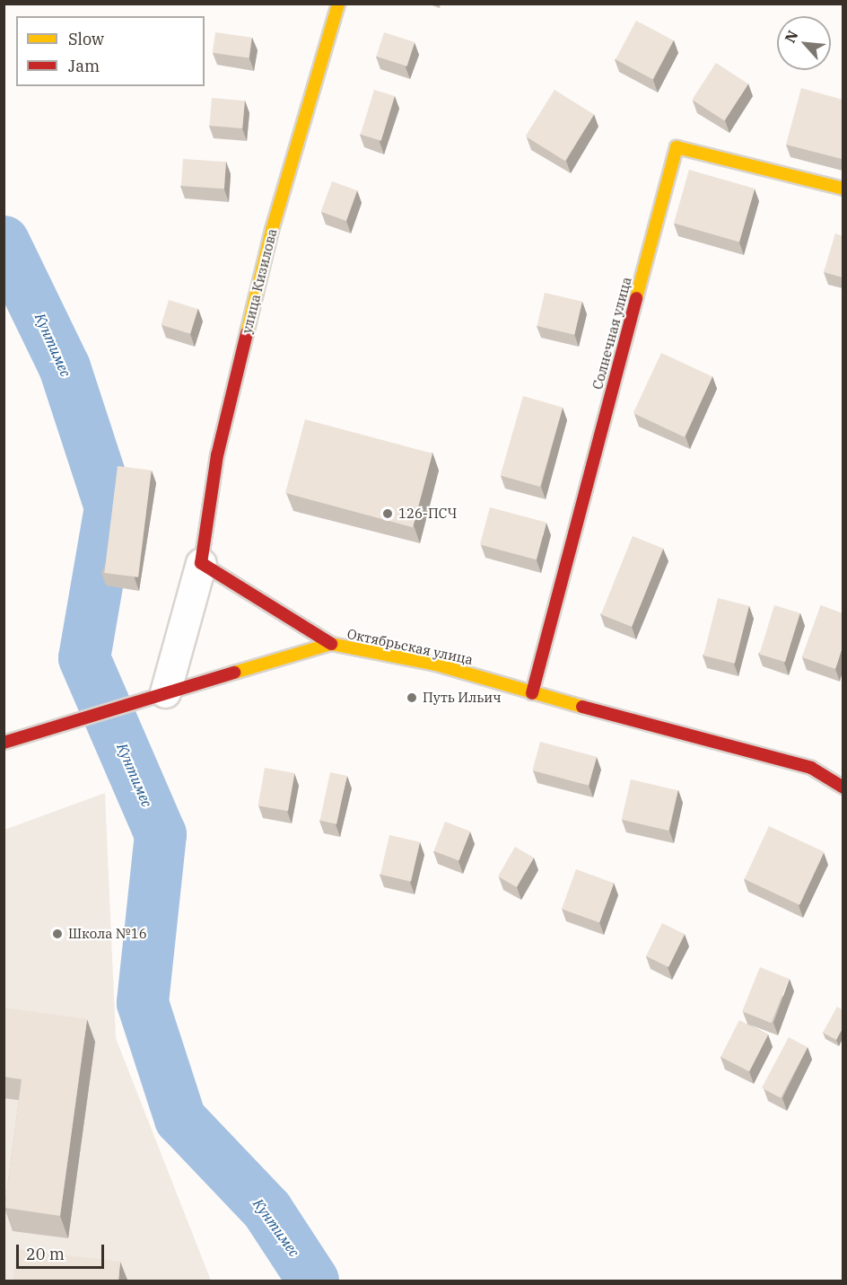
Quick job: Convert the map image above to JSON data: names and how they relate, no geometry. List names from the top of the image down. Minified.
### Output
{"streets":{"street":["улица Кизилова","Солнечная улица","Октябрьская улица"]},"crossings":[["улица Кизилова","Октябрьская улица"],["Солнечная улица","Октябрьская улица"]],"water":["Кунтимес"],"places":["126-ПСЧ","Путь Ильич","Школа №16"],"legend":["Slow","Jam"],"scale_bar":"20 m","north":"top left"}
